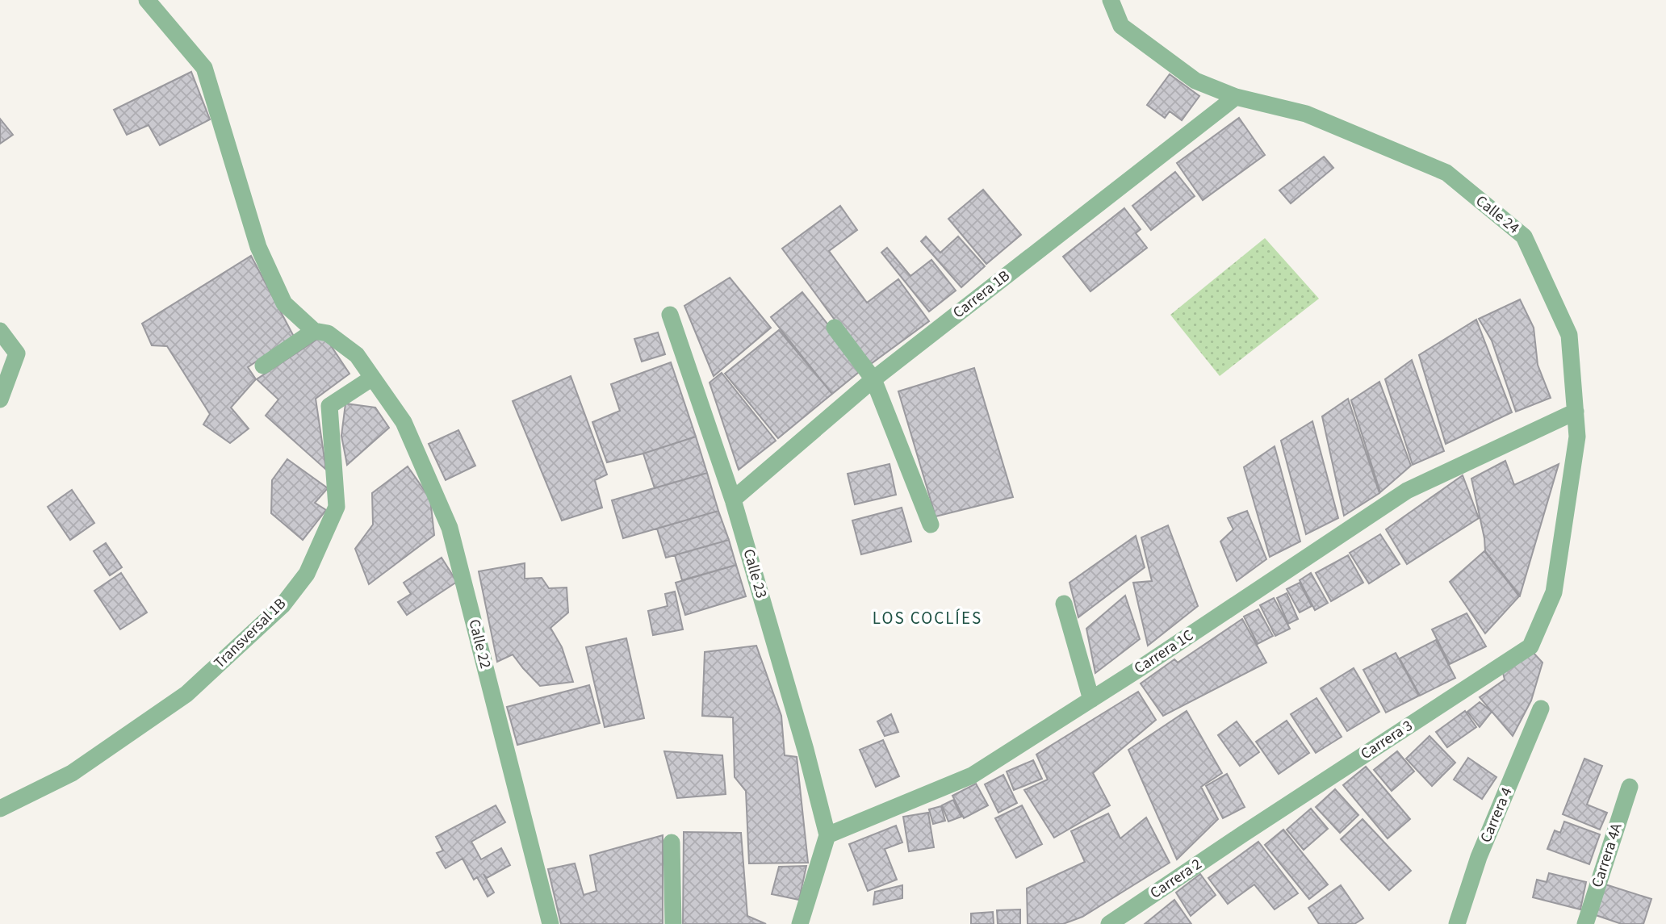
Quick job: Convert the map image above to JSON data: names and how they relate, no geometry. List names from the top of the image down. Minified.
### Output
{"streets":{"street":["Calle 24","Carrera 1B","Calle 23","Transversal 1B","Calle 22","Carrera 1C","Carrera 3","Carrera 4","Carrera 4A","Carrera 2"]},"crossings":[["Calle 24","Carrera 1B"],["Calle 24","Carrera 1C"],["Calle 24","Carrera 3"],["Carrera 1B","Calle 23"],["Calle 23","Carrera 1C"],["Transversal 1B","Calle 22"],["Carrera 3","Carrera 2"]],"districts":["LOS COCLÍES"]}
